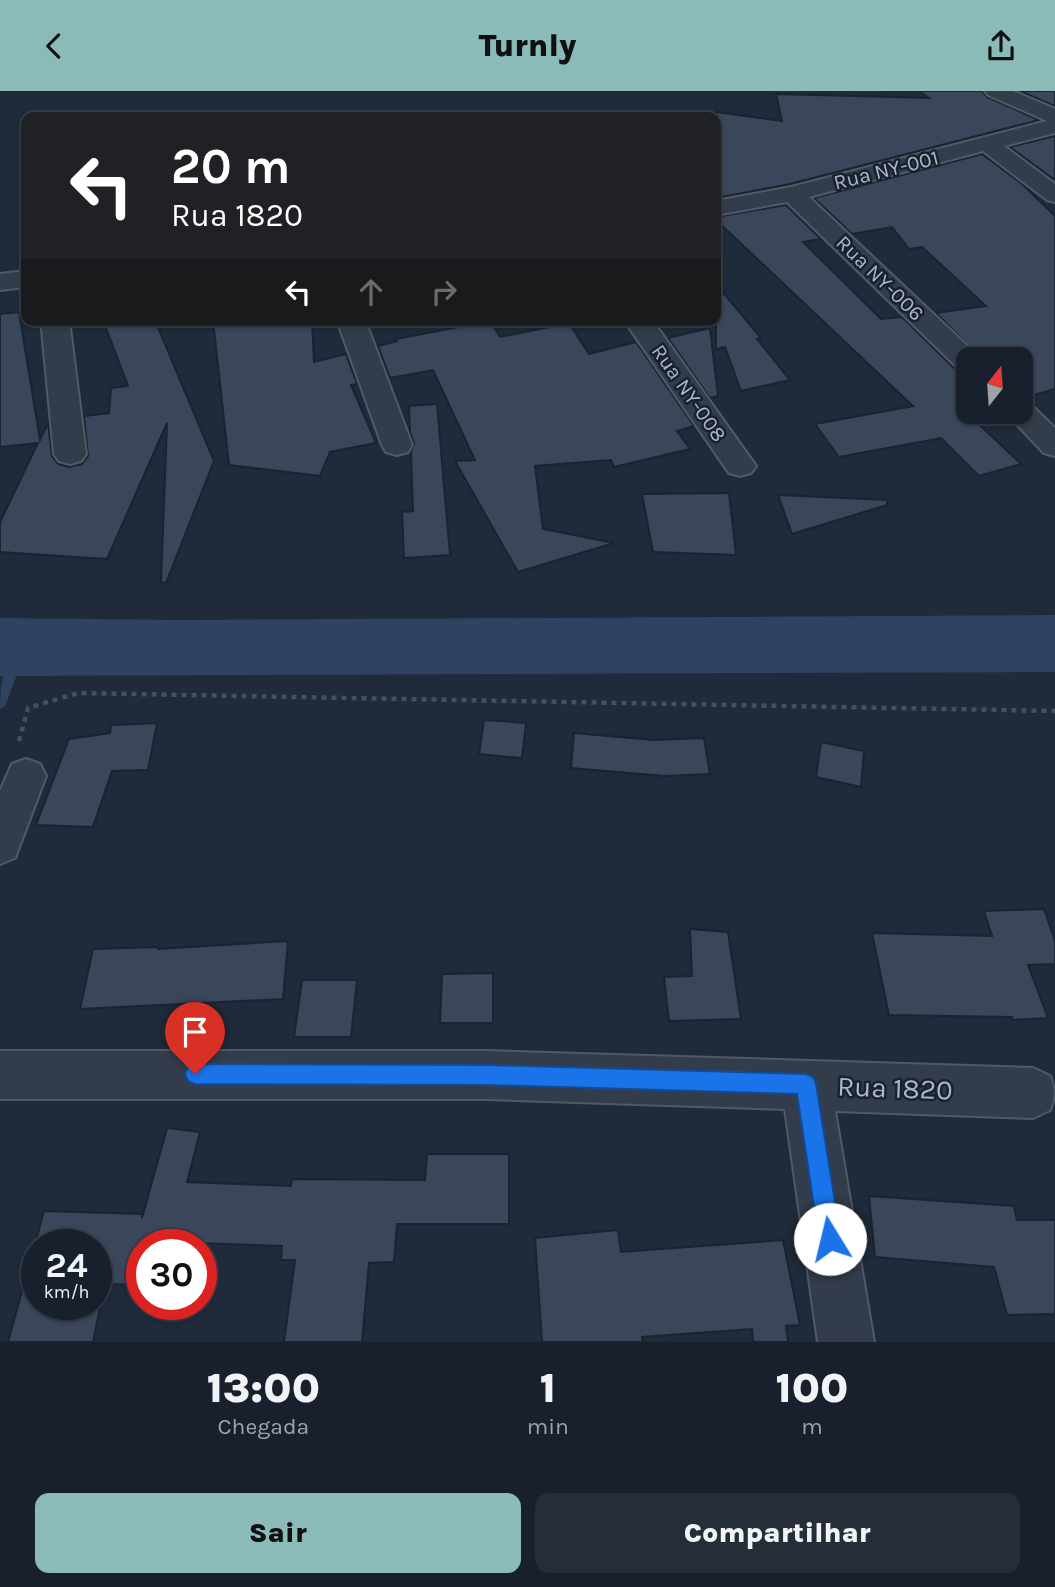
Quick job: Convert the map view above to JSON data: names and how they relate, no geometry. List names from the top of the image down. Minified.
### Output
{"streets":{"street":["Rua NY-001","Rua NY-006","Rua NY-008","Rua 1820"]},"crossings":[["Rua NY-001","Rua NY-006"]],"north":"top","page":{"header":"Turnly","turn":["20 m","Rua 1820"],"speed":"24 km/h","limit":"30","eta":["13:00","Chegada","1","min","100","m"],"buttons":["Sair","Compartilhar"]}}
